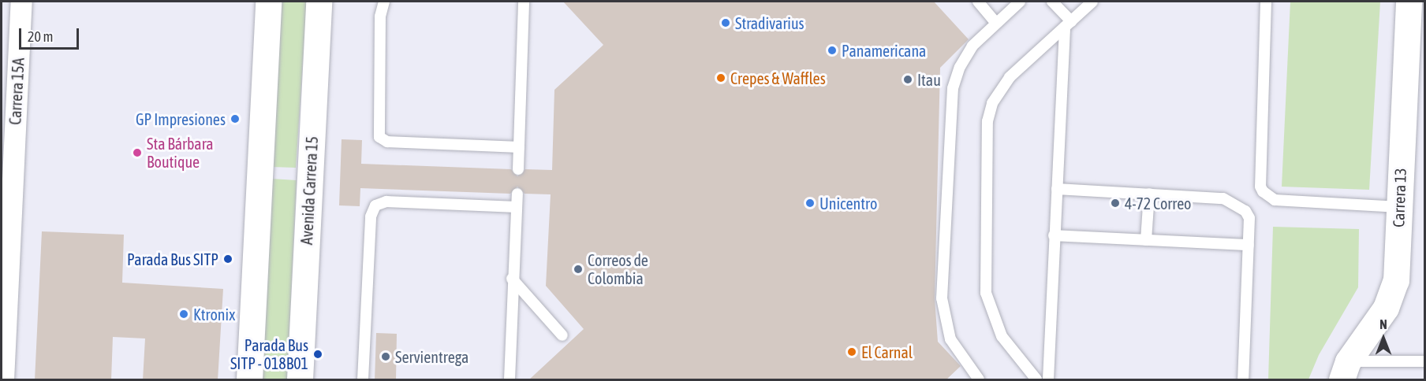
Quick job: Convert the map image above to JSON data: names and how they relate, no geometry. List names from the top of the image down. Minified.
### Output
{"streets":{"main road":["Avenida Carrera 15","Carrera 13"],"street":["Carrera 15A"]},"places":["Stradivarius","Panamericana","Crepes & Waffles","Itau","GP Impresiones","Sta Bárbara Boutique","Unicentro","4-72 Correo","Parada Bus SITP","Correos de Colombia","Ktronix","El Carnal","Parada Bus SITP - 018B01","Servientrega"],"scale_bar":"20 m","north":"top"}
